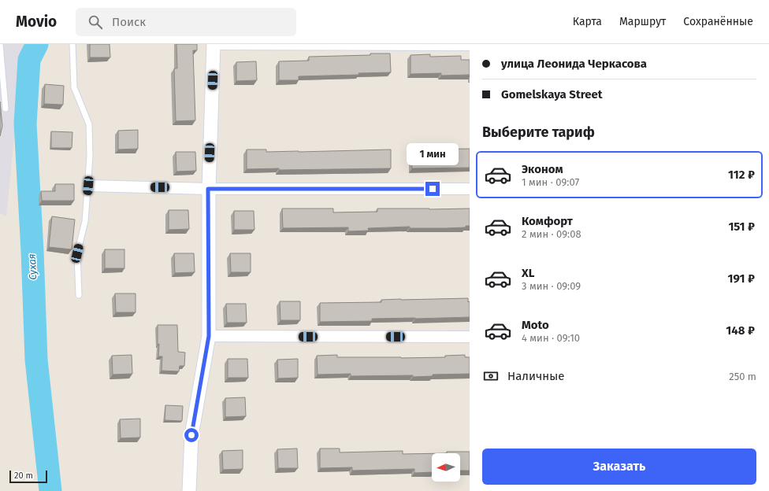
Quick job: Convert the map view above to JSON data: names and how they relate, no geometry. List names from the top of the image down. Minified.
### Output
{"water":["Сухая"],"scale_bar":"20 m","north":"left","page":{"header":"Movio","search":"Поиск","nav":["Карта","Маршрут","Сохранённые"],"banner":["улица Леонида Черкасова","Gomelskaya Street"],"heading":"Выберите тариф","bubble":"1 мин","list":[{"name":"Эконом","note":"1 мин · 09:07","value":"112 ₽"},{"name":"Комфорт","note":"2 мин · 09:08","value":"151 ₽"},{"name":"XL","note":"3 мин · 09:09","value":"191 ₽"},{"name":"Moto","note":"4 мин · 09:10","value":"148 ₽"}],"pay":["Наличные","250 m"],"buttons":"Заказать","scale":"20 m"}}
